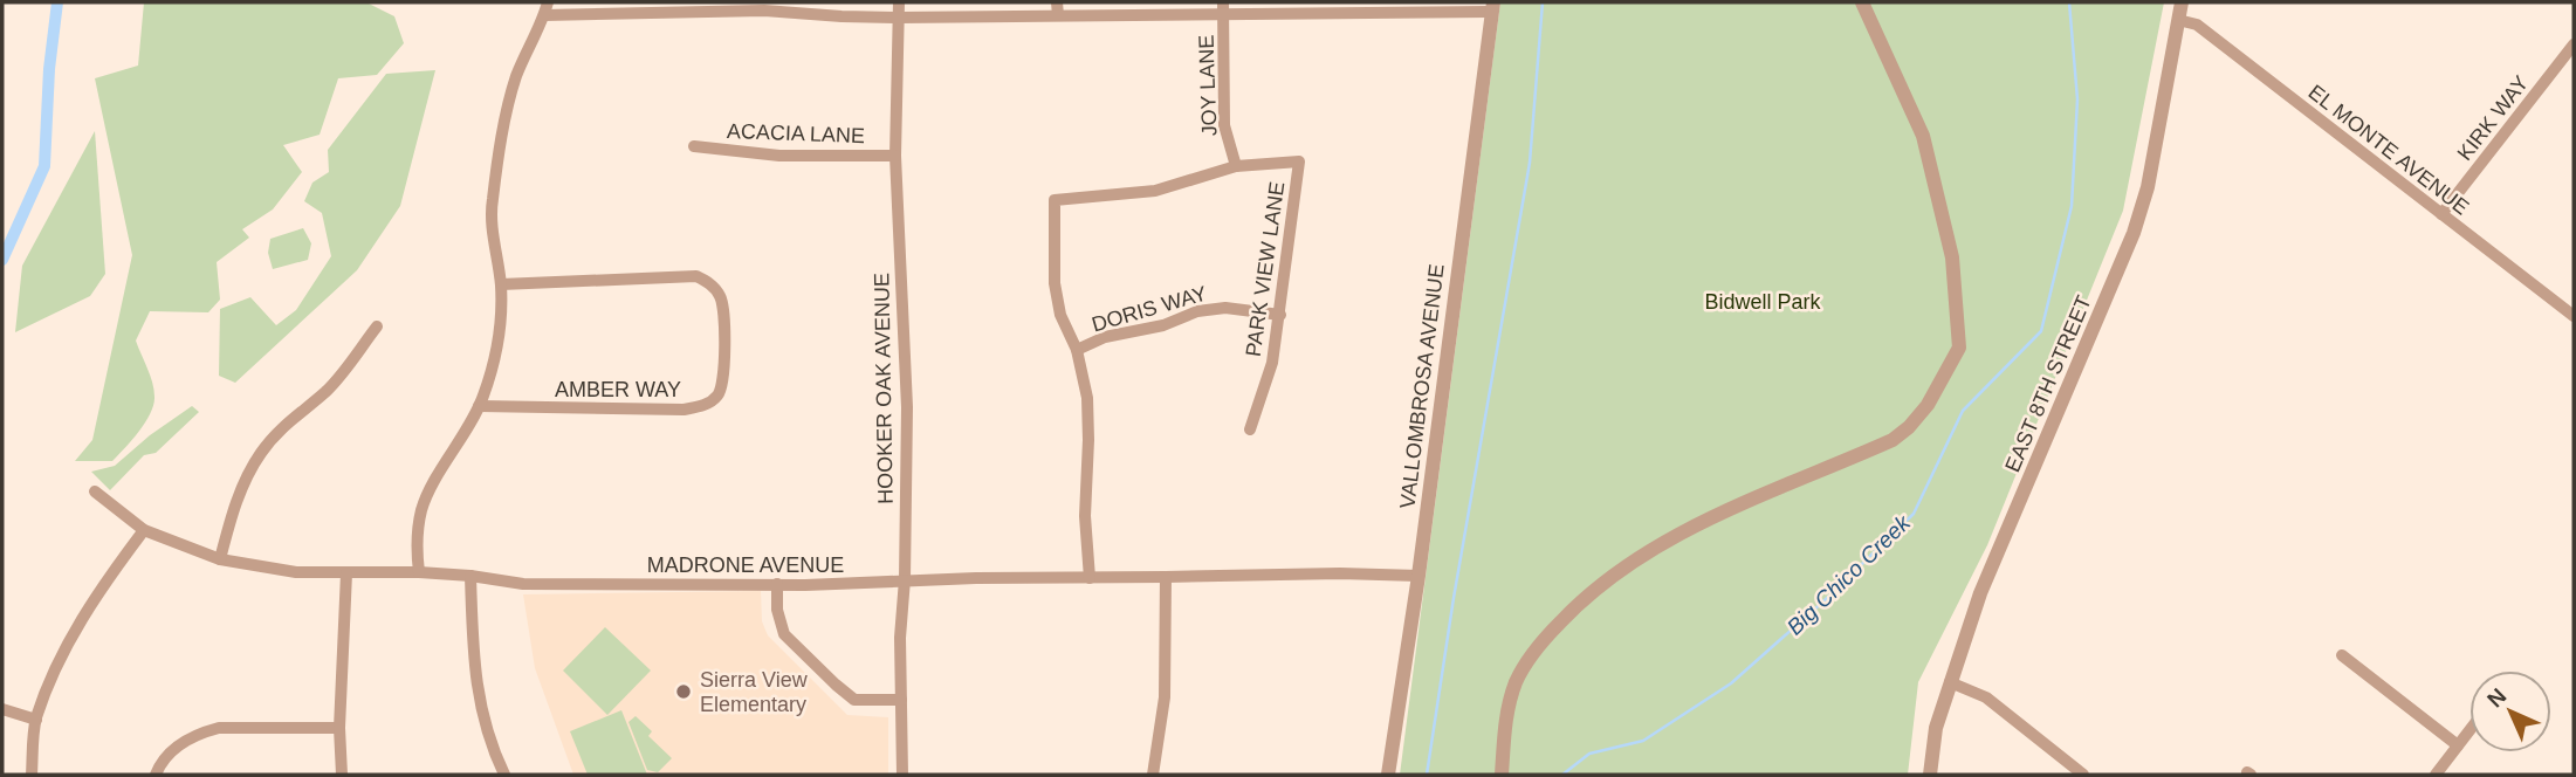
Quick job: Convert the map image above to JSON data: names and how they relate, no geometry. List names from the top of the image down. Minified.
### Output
{"streets":{"street":["JOY LANE","KIRK WAY","ACACIA LANE","EL MONTE AVENUE","PARK VIEW LANE","DORIS WAY","EAST 8TH STREET","VALLOMBROSA AVENUE","HOOKER OAK AVENUE","AMBER WAY","MADRONE AVENUE"]},"crossings":[["JOY LANE","PARK VIEW LANE"],["KIRK WAY","EL MONTE AVENUE"],["ACACIA LANE","HOOKER OAK AVENUE"],["EL MONTE AVENUE","EAST 8TH STREET"],["PARK VIEW LANE","DORIS WAY"],["VALLOMBROSA AVENUE","MADRONE AVENUE"],["HOOKER OAK AVENUE","MADRONE AVENUE"]],"water":["Big Chico Creek"],"parks":["Bidwell Park"],"places":["Sierra View Elementary"],"north":"top left"}
